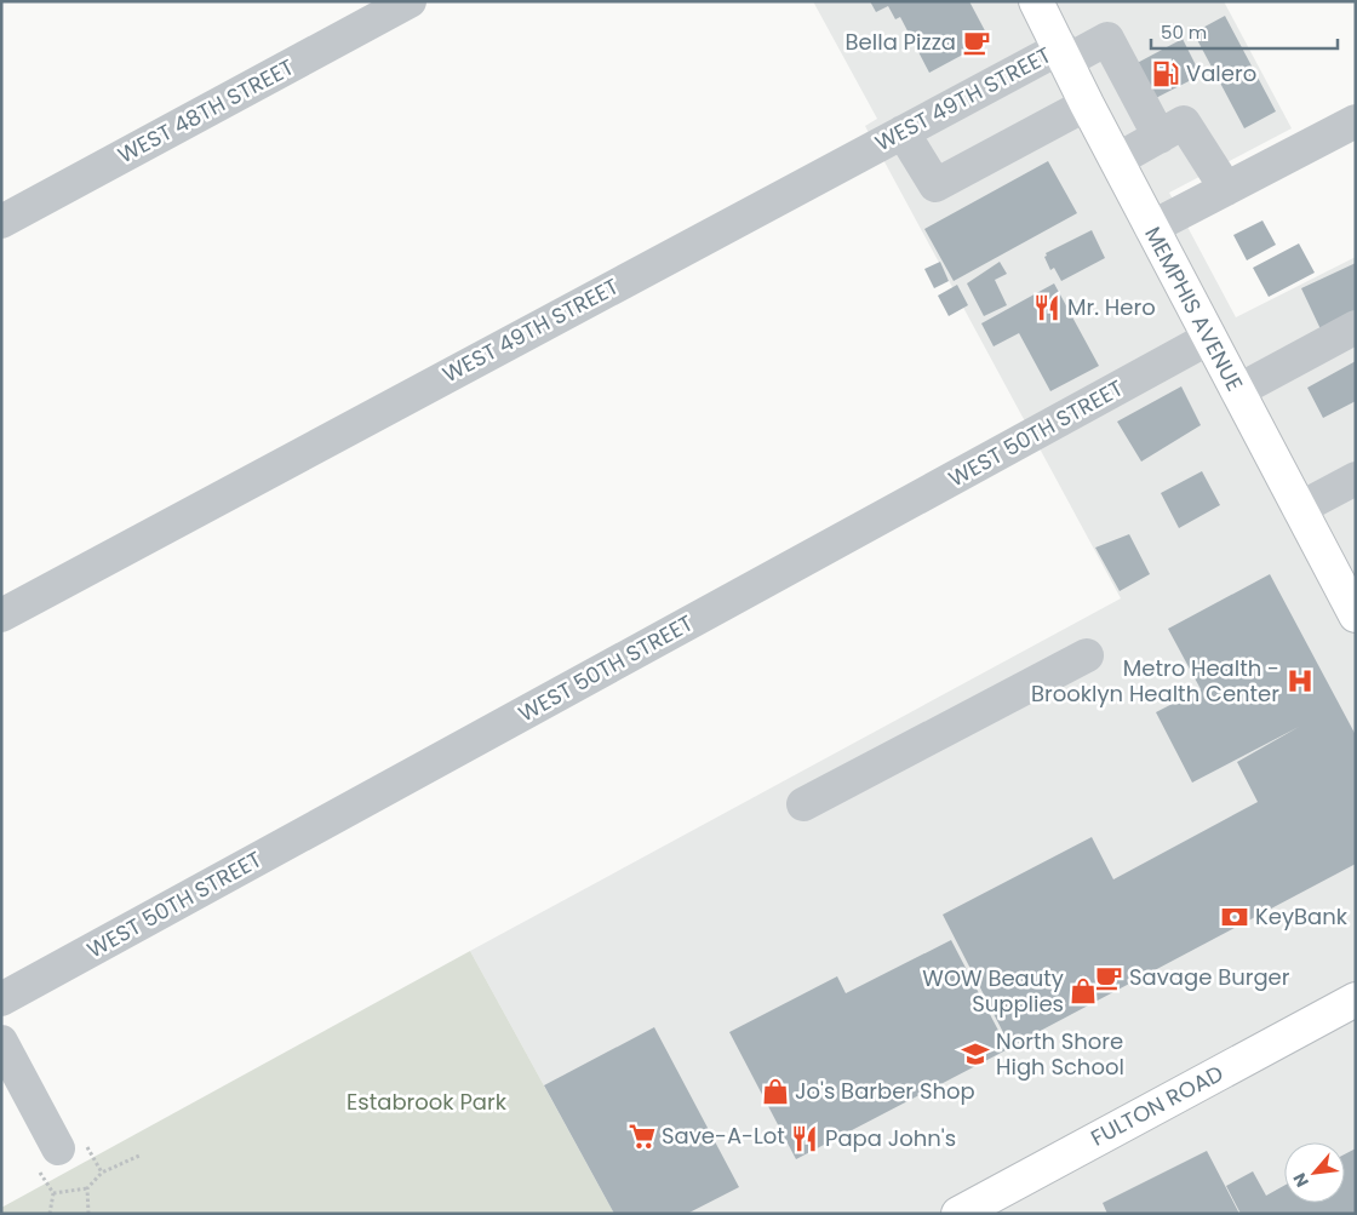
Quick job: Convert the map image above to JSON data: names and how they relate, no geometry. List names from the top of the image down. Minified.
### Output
{"streets":{"main road":["MEMPHIS AVENUE","FULTON ROAD"],"street":["WEST 49TH STREET","WEST 48TH STREET","WEST 50TH STREET"]},"crossings":[["WEST 49TH STREET","MEMPHIS AVENUE"],["MEMPHIS AVENUE","WEST 50TH STREET"]],"parks":["Estabrook Park"],"places":{"cafe":["Bella Pizza","Savage Burger"],"fuel station":["Valero"],"restaurant":["Mr. Hero","Papa John's"],"hospital":["Metro Health - Brooklyn Health Center"],"bank":["KeyBank"],"shop":["WOW Beauty Supplies","Jo's Barber Shop"],"school or university":["North Shore High School"],"supermarket":["Save-A-Lot"]},"scale_bar":"50 m","north":"bottom left"}
